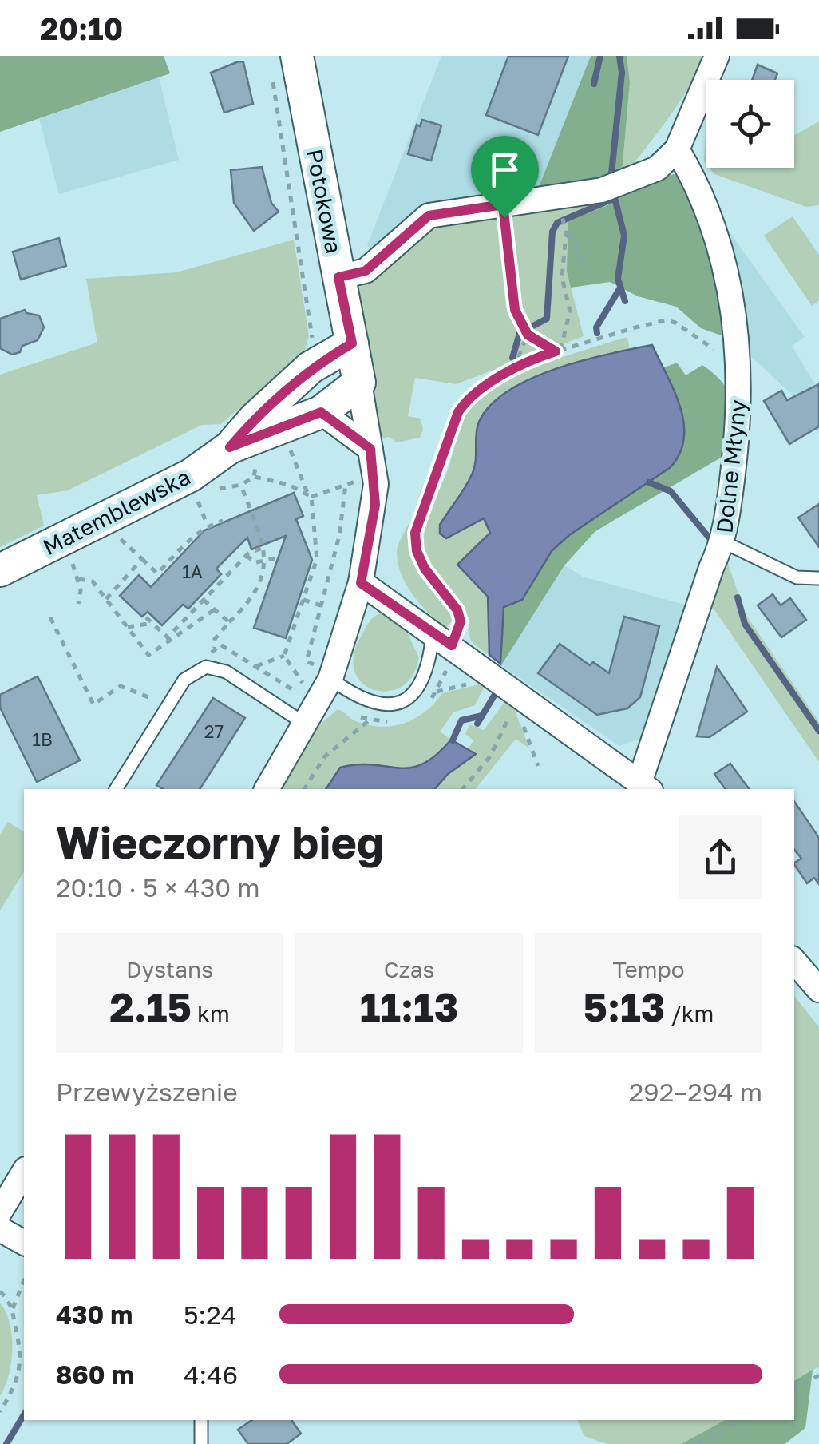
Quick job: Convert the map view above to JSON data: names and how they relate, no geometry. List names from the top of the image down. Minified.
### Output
{"streets":{"street":["Potokowa","Dolne Młyny","Matemblewska"]},"crossings":[["Potokowa","Matemblewska"]],"house_numbers":["1A","27","1B"],"page":{"status":"20:10","heading":["Wieczorny bieg","20:10 · 5 × 430 m"],"stats":[["Dystans","2.15 km"],["Czas","11:13"],["Tempo","5:13 /km"]],"chart":["Przewyższenie","292–294 m"],"list":[{"name":"430 m","note":"5:24"},{"name":"860 m","note":"4:46"}]}}
